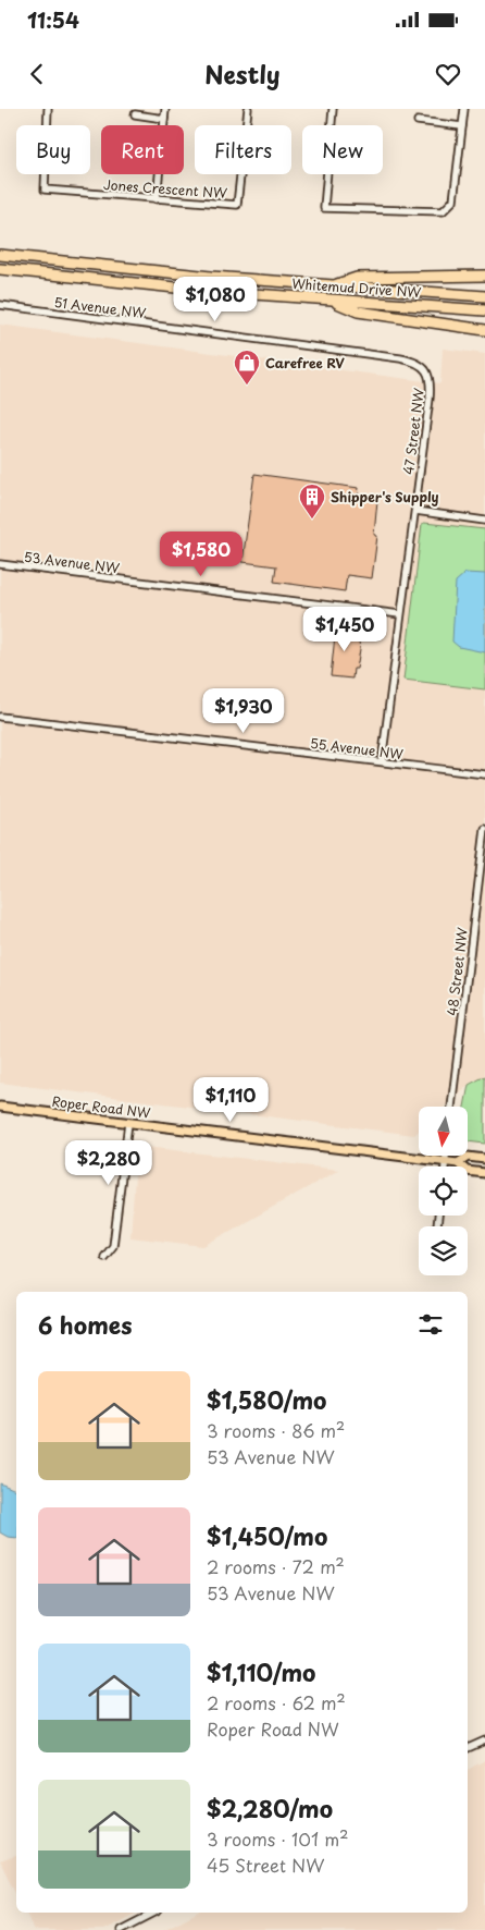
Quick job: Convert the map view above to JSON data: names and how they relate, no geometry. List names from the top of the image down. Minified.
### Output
{"streets":{"highway":["Whitemud Drive NW"],"main road":["Roper Road NW"],"street":["Jones Crescent NW","51 Avenue NW","47 Street NW","53 Avenue NW","55 Avenue NW","48 Street NW"]},"crossings":[["51 Avenue NW","47 Street NW"],["47 Street NW","53 Avenue NW"],["47 Street NW","55 Avenue NW"]],"places":{"shop":["Carefree RV"],"building":["Shipper's Supply"]},"north":"bottom","page":{"status":"11:54","header":"Nestly","chip":["Buy","Rent","Filters","New"],"price":["$1,080","$1,580","$1,450","$1,930","$1,110","$2,280"],"heading":"6 homes","list":[{"name":"$1,580/mo","note":"3 rooms · 86 m² · 53 Avenue NW"},{"name":"$1,450/mo","note":"2 rooms · 72 m² · 53 Avenue NW"},{"name":"$1,110/mo","note":"2 rooms · 62 m² · Roper Road NW"},{"name":"$2,280/mo","note":"3 rooms · 101 m² · 45 Street NW"}]}}
